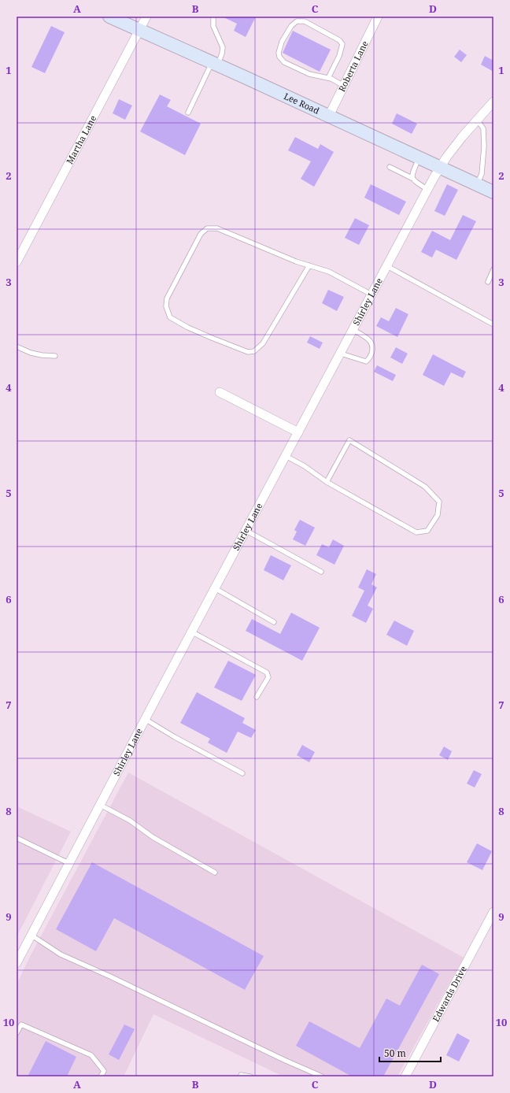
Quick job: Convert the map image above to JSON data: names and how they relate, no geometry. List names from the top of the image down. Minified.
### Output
{"streets":{"main road":["Lee Road"],"street":["Roberta Lane","Martha Lane","Shirley Lane","Edwards Drive"]},"crossings":[["Roberta Lane","Lee Road"],["Lee Road","Martha Lane"],["Lee Road","Shirley Lane"]],"scale_bar":"50 m","grid":{"columns":["A","B","C","D"],"rows":["1","2","3","4","5","6","7","8","9","10"]}}
